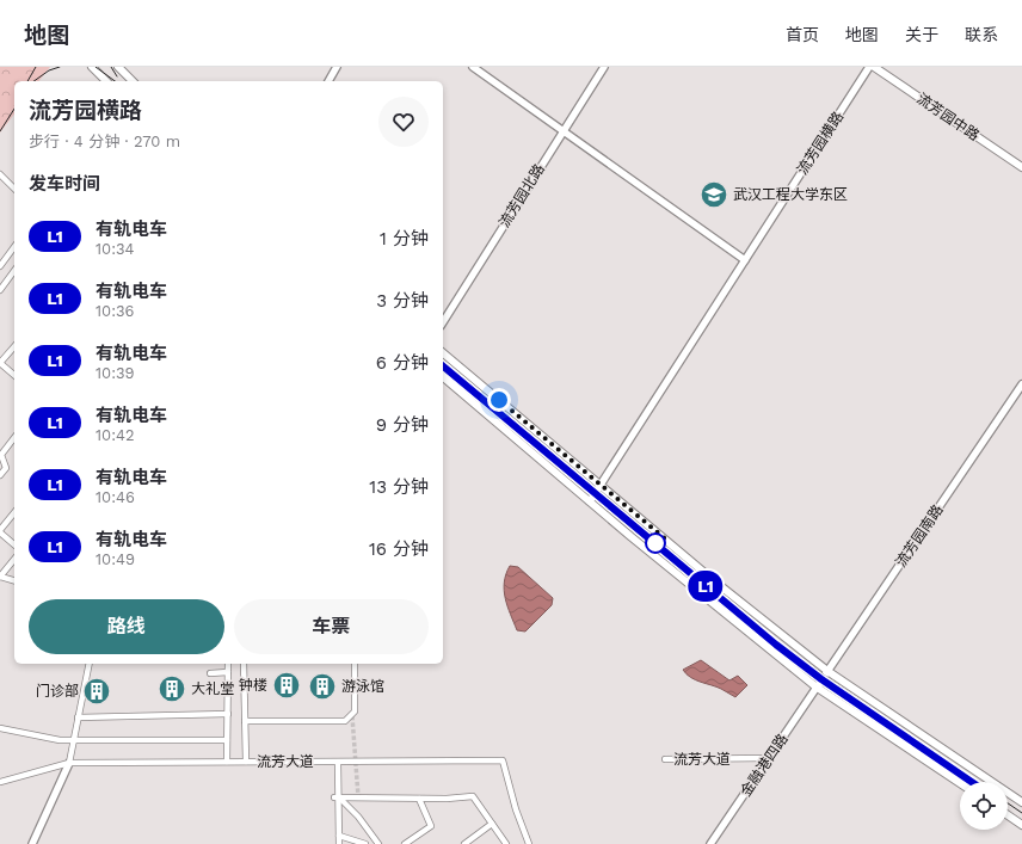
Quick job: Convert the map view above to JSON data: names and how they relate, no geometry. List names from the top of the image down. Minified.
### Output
{"streets":{"main road":["流芳园中路"],"street":["流芳园横路","流芳园北路","流芳园南路","流芳大道","金融港四路"]},"crossings":[["流芳园南路","金融港四路"],["流芳大道","金融港四路"]],"places":{"school or university":["武汉工程大学东区"],"building":["钟楼","游泳馆","大礼堂","门诊部"]},"lines":["tram line L1"],"page":{"header":"地图","nav":["首页","地图","关于","联系"],"on_map":"L1","heading":[["流芳园横路","步行 · 4 分钟 · 270 m"],"发车时间"],"list":[{"mark":"L1","name":"有轨电车","note":"10:34","value":"1 分钟"},{"mark":"L1","name":"有轨电车","note":"10:36","value":"3 分钟"},{"mark":"L1","name":"有轨电车","note":"10:39","value":"6 分钟"},{"mark":"L1","name":"有轨电车","note":"10:42","value":"9 分钟"},{"mark":"L1","name":"有轨电车","note":"10:46","value":"13 分钟"},{"mark":"L1","name":"有轨电车","note":"10:49","value":"16 分钟"}],"buttons":["路线","车票"]}}
